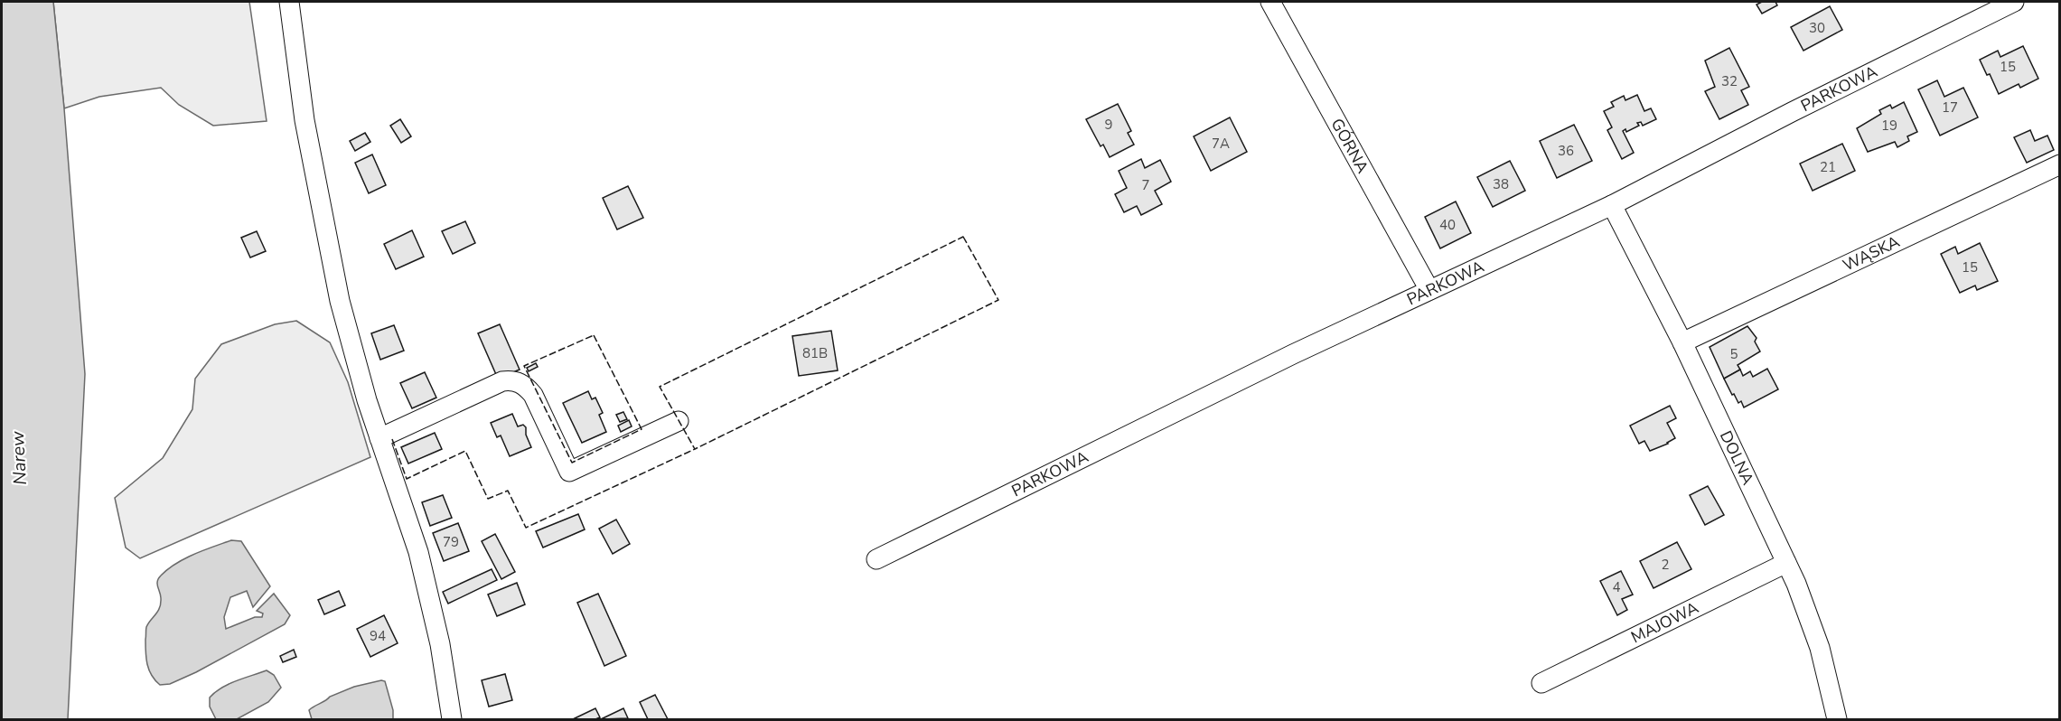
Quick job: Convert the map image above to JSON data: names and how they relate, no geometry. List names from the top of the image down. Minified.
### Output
{"streets":{"street":["PARKOWA","GÓRNA","WĄSKA","DOLNA","MAJOWA"]},"crossings":[["PARKOWA","GÓRNA"],["PARKOWA","DOLNA"],["WĄSKA","DOLNA"],["DOLNA","MAJOWA"]],"water":["Narew"],"house_numbers":["30","15","32","17","9","19","7A","36","21","38","7","40","15","81B","5","79","2","4","94"]}
